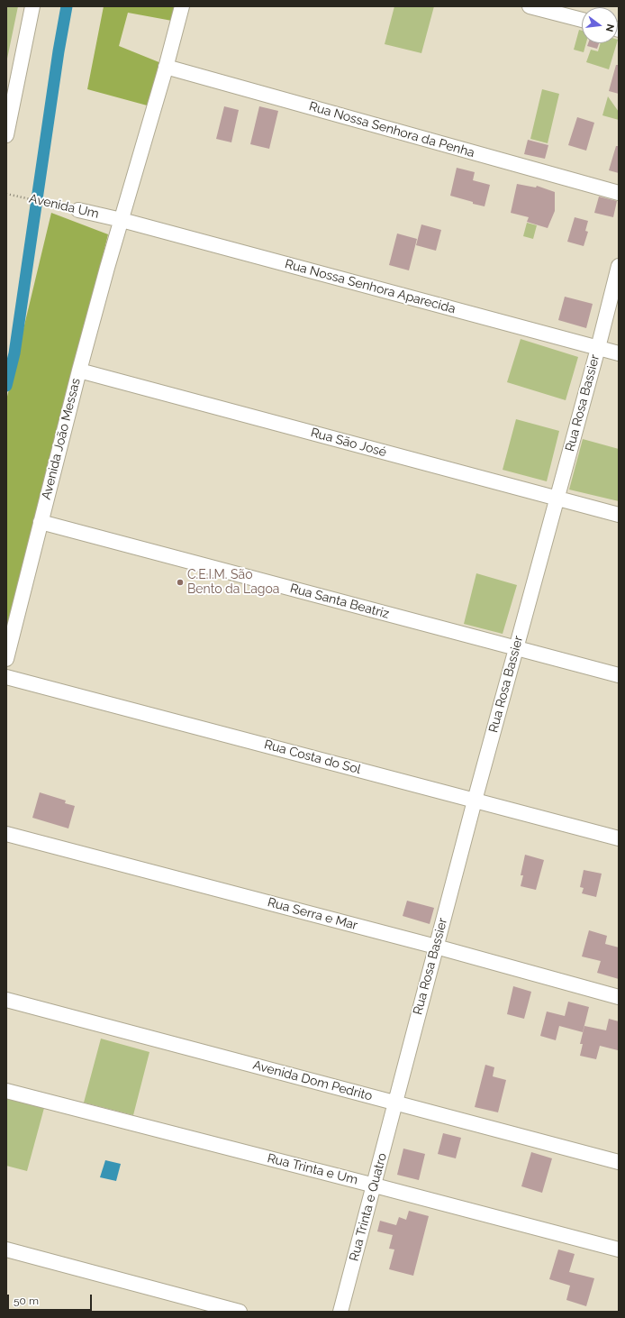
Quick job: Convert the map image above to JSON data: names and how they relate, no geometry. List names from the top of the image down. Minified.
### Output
{"streets":{"street":["Rua Nossa Senhora da Penha","Avenida Um","Rua Nossa Senhora Aparecida","Rua Rosa Bassier","Avenida João Messas","Rua São José","Rua Santa Beatriz","Rua Costa do Sol","Rua Serra e Mar","Avenida Dom Pedrito","Rua Trinta e Um","Rua Trinta e Quatro"]},"crossings":[["Rua Nossa Senhora da Penha","Avenida João Messas"],["Avenida Um","Rua Nossa Senhora Aparecida"],["Avenida Um","Avenida João Messas"],["Rua Nossa Senhora Aparecida","Rua Rosa Bassier"],["Rua Nossa Senhora Aparecida","Avenida João Messas"],["Rua Rosa Bassier","Rua São José"],["Rua Rosa Bassier","Rua Santa Beatriz"],["Rua Rosa Bassier","Rua Costa do Sol"],["Rua Rosa Bassier","Rua Serra e Mar"],["Rua Rosa Bassier","Avenida Dom Pedrito"],["Rua Rosa Bassier","Rua Trinta e Quatro"],["Avenida João Messas","Rua São José"],["Avenida João Messas","Rua Santa Beatriz"],["Avenida Dom Pedrito","Rua Trinta e Quatro"],["Rua Trinta e Um","Rua Trinta e Quatro"]],"places":["C.E.I.M. São Bento da Lagoa"],"scale_bar":"50 m","north":"right"}
